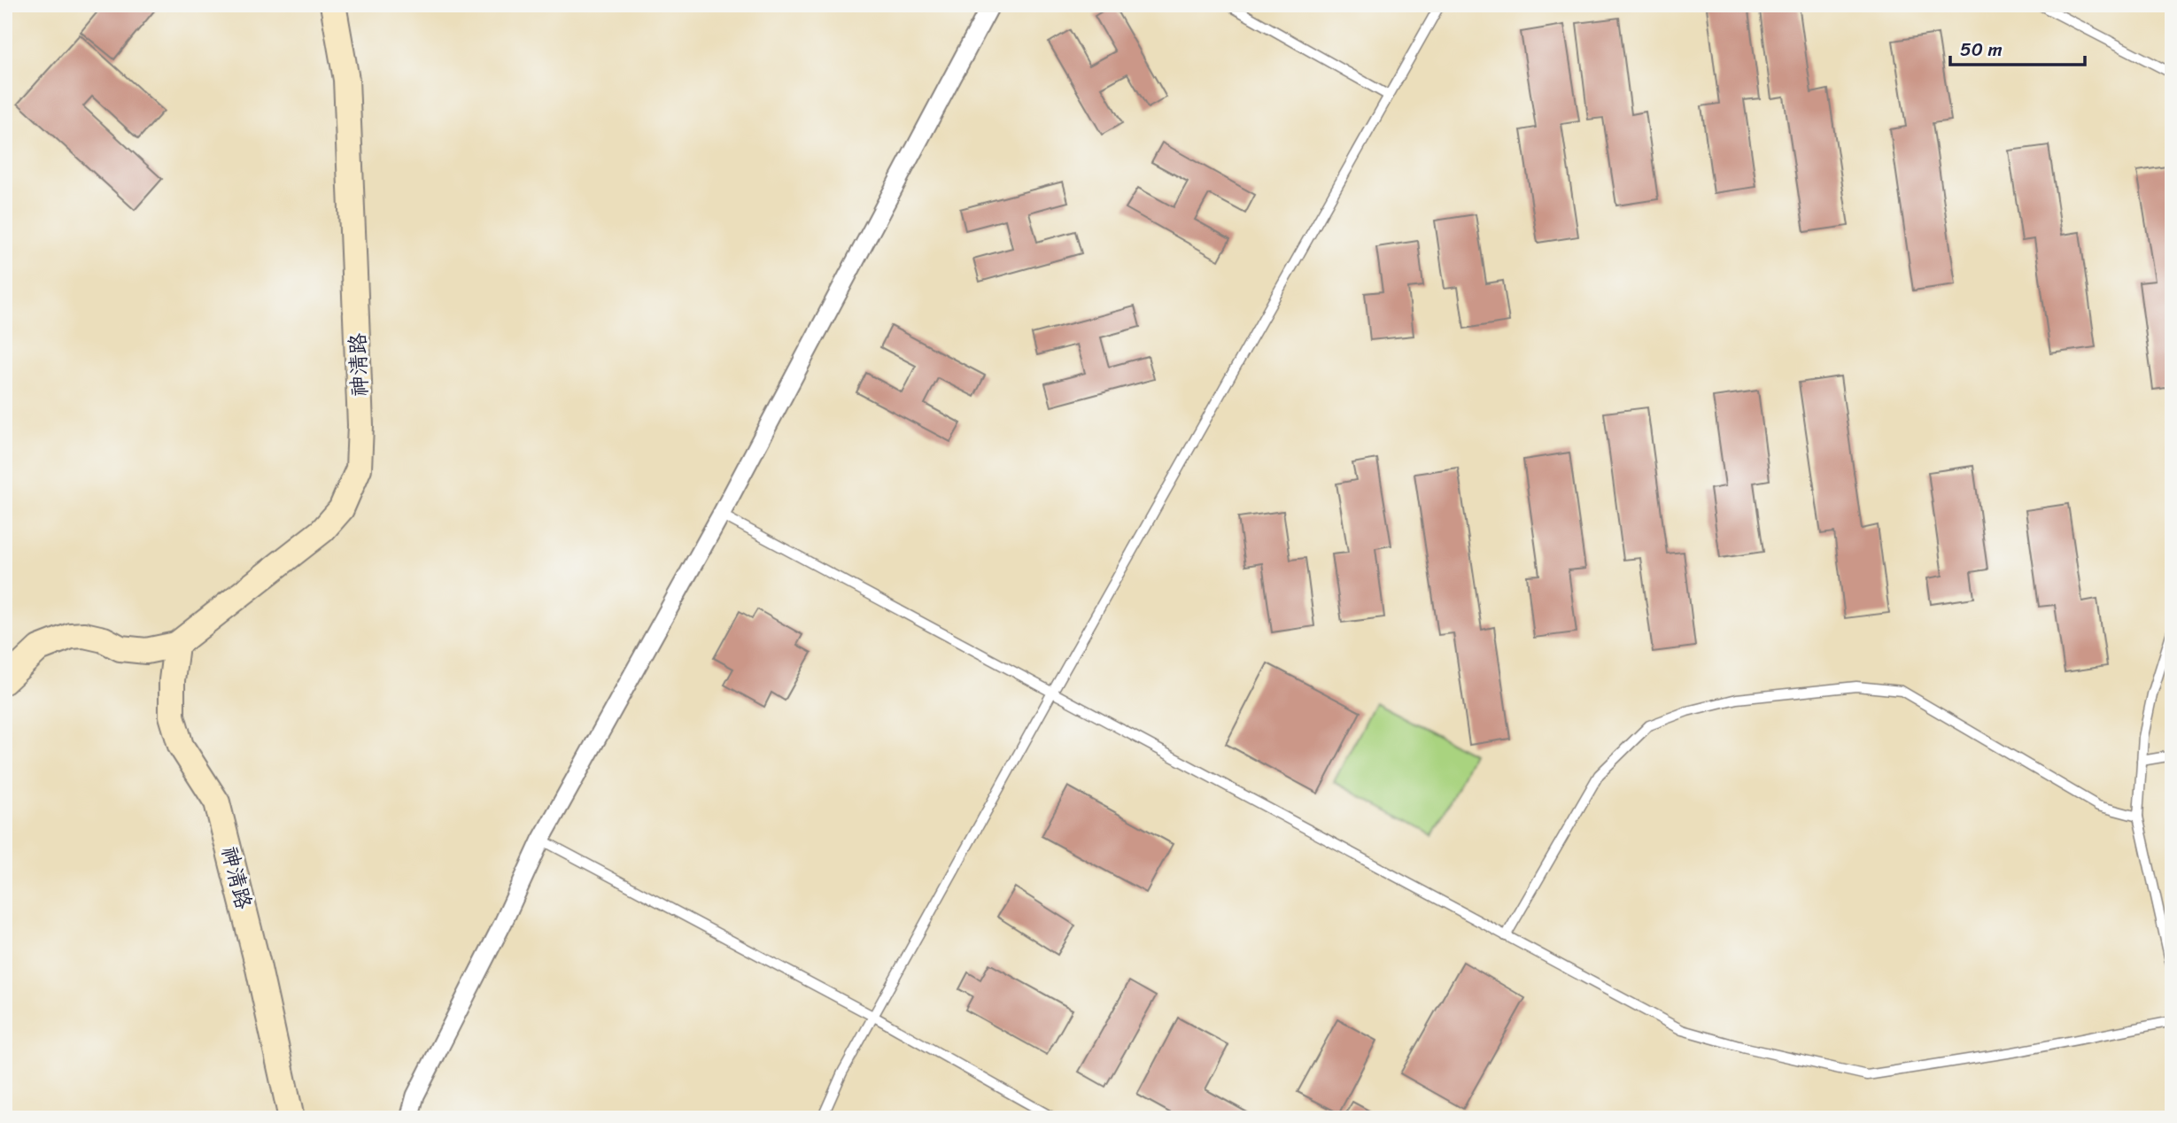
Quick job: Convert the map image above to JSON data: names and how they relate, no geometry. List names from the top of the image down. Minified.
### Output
{"streets":{"street":["神清路"]},"scale_bar":"50 m"}
